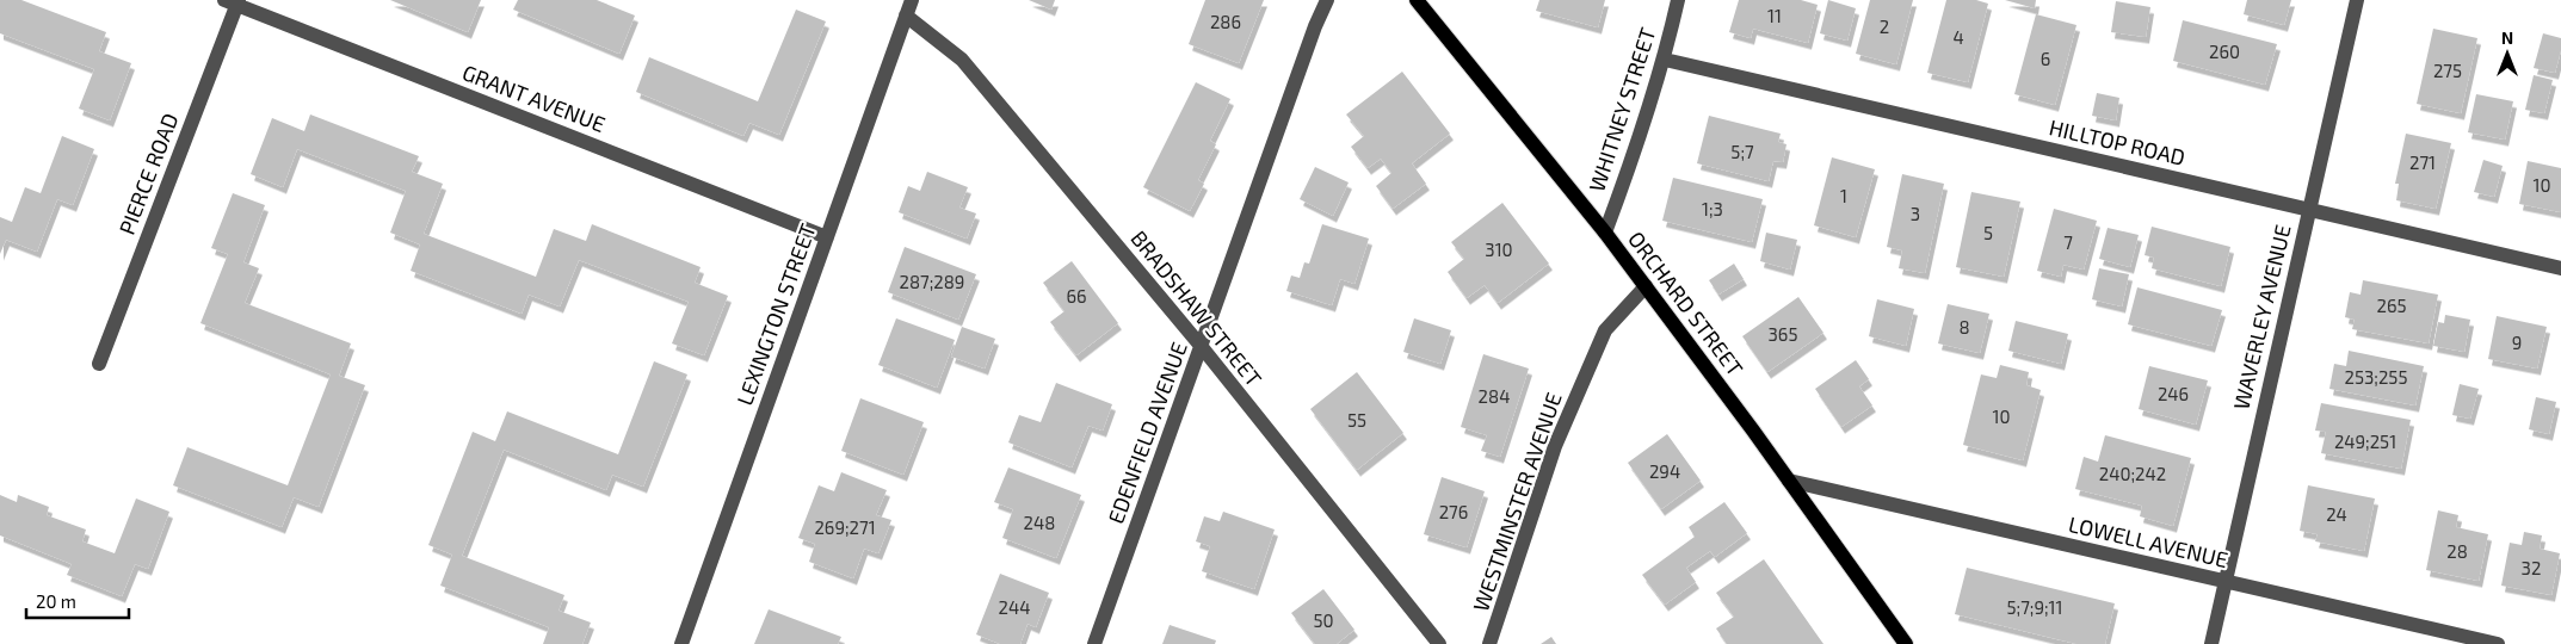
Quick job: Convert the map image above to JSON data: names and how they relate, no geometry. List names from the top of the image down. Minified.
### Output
{"streets":{"main road":["ORCHARD STREET"],"street":["GRANT AVENUE","WHITNEY STREET","HILLTOP ROAD","PIERCE ROAD","BRADSHAW STREET","LEXINGTON STREET","WAVERLEY AVENUE","EDENFIELD AVENUE","WESTMINSTER AVENUE","LOWELL AVENUE"]},"crossings":[["GRANT AVENUE","PIERCE ROAD"],["GRANT AVENUE","LEXINGTON STREET"],["WHITNEY STREET","HILLTOP ROAD"],["WHITNEY STREET","ORCHARD STREET"],["HILLTOP ROAD","WAVERLEY AVENUE"],["ORCHARD STREET","WESTMINSTER AVENUE"],["ORCHARD STREET","LOWELL AVENUE"],["BRADSHAW STREET","LEXINGTON STREET"],["BRADSHAW STREET","EDENFIELD AVENUE"],["WAVERLEY AVENUE","LOWELL AVENUE"]],"house_numbers":["11","286","2","4","260","6","275","5;7","271","10","1","1;3","3","5","7","310","287;289","66","265","8","365","9","253;255","246","284","10","55","249;251","294","240;242","276","24","248","269;271","28","32","244","5;7;9;11","50"],"scale_bar":"20 m","north":"top"}
